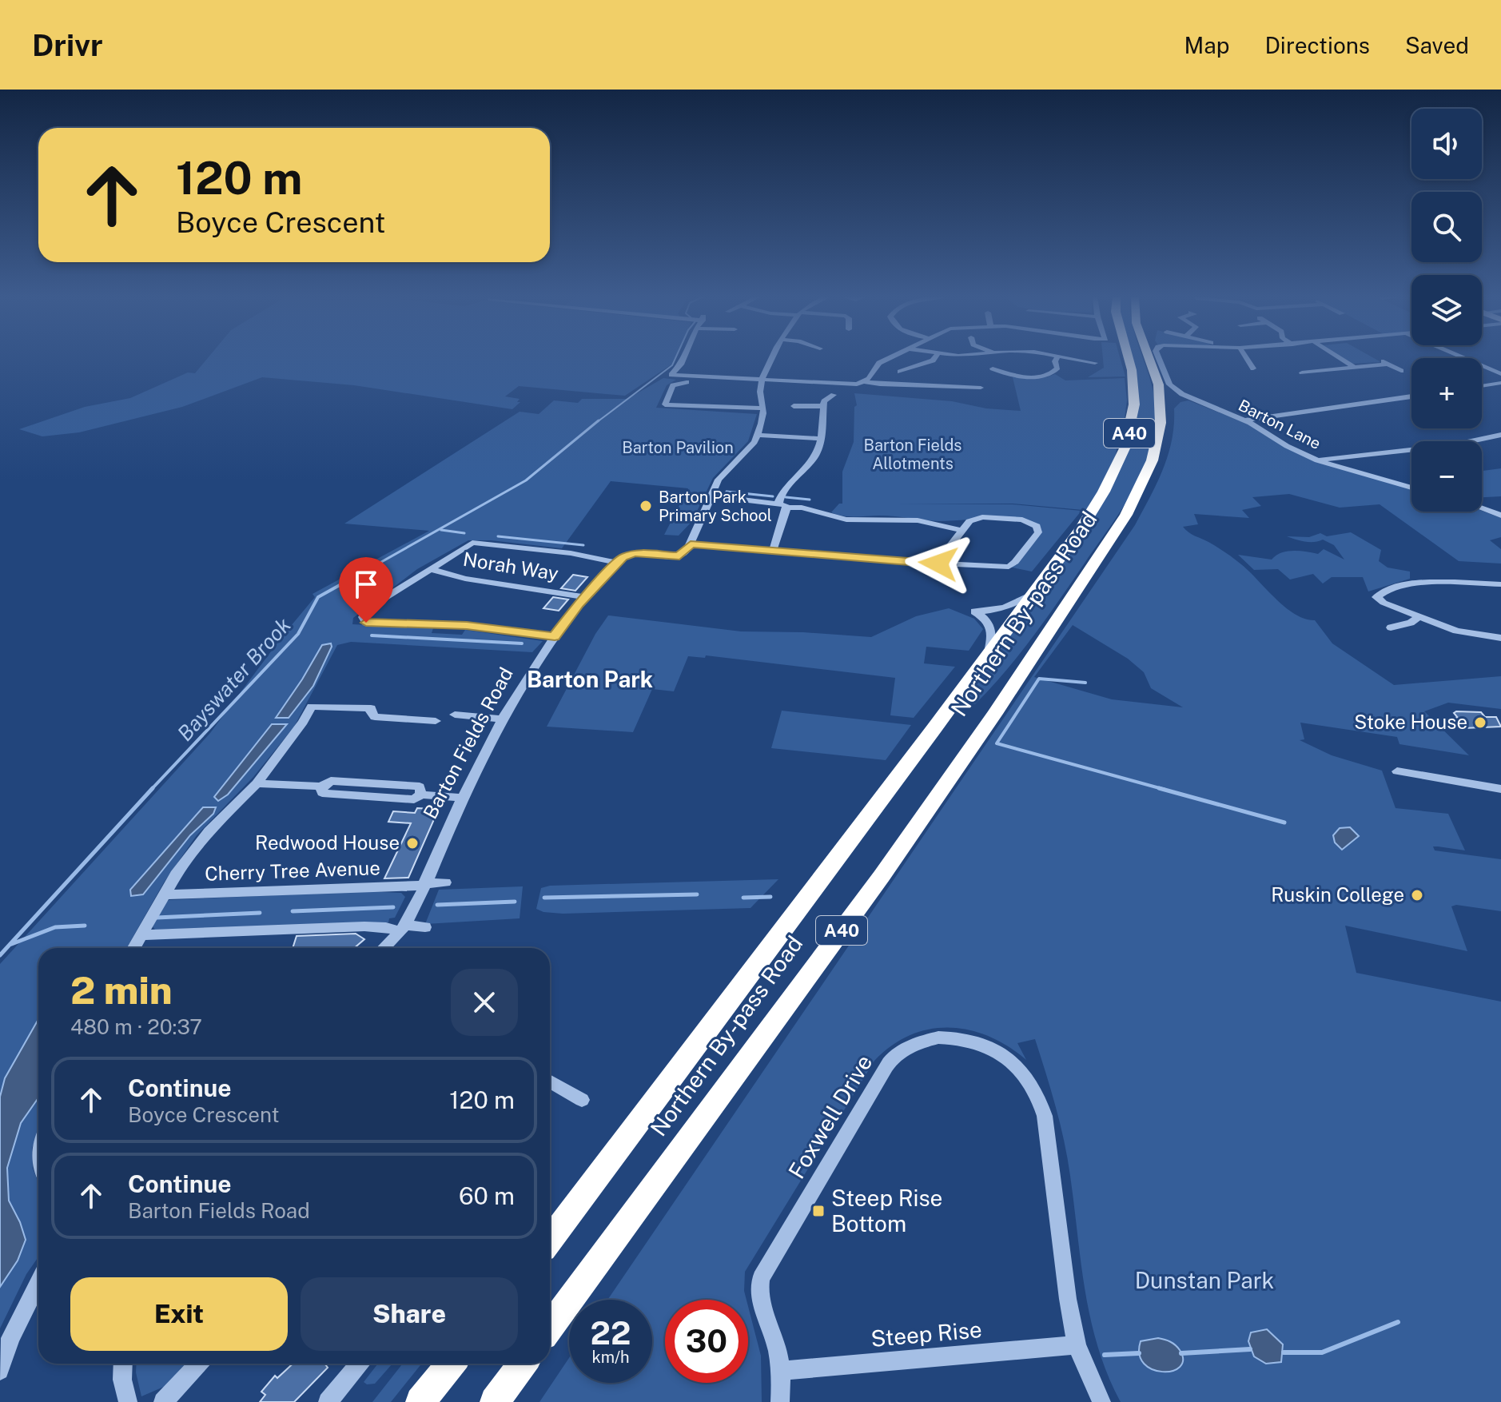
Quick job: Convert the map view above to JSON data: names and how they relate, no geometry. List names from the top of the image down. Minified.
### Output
{"streets":{"highway":["A40","Northern By-pass Road"],"street":["Barton Lane","Norah Way","Barton Fields Road","Cherry Tree Avenue","Foxwell Drive","Steep Rise"]},"crossings":[["Norah Way","Barton Fields Road"],["Barton Fields Road","Cherry Tree Avenue"],["Foxwell Drive","Steep Rise"]],"districts":["Barton Park"],"water":["Bayswater Brook"],"parks":["Barton Fields Allotments","Barton Pavilion","Dunstan Park"],"places":{"other":["Barton Park Primary School","Stoke House","Redwood House","Ruskin College"],"transit":["Steep Rise Bottom"]},"page":{"header":"Drivr","nav":["Map","Directions","Saved"],"map_buttons":["+","−"],"turn":["120 m","Boyce Crescent"],"heading":["2 min","480 m · 20:37"],"list":[{"name":"Continue","note":"Boyce Crescent","value":"120 m"},{"name":"Continue","note":"Barton Fields Road","value":"60 m"}],"buttons":["Exit","Share"],"speed":"22 km/h","limit":"30"}}
